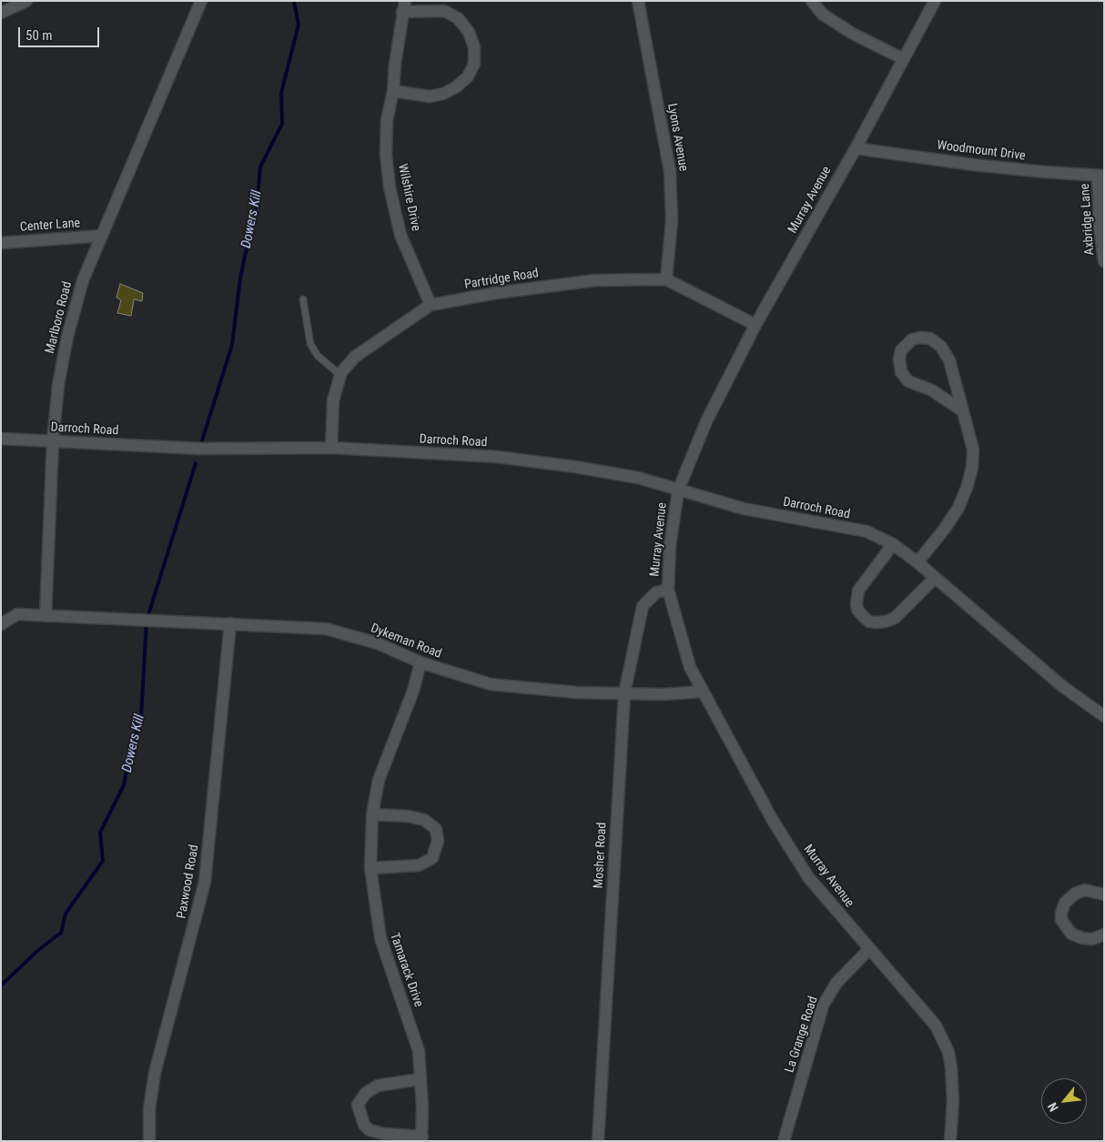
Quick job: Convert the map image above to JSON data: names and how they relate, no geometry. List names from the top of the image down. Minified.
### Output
{"streets":{"street":["Lyons Avenue","Woodmount Drive","Wilshire Drive","Murray Avenue","Axbridge Lane","Center Lane","Partridge Road","Marlboro Road","Darroch Road","Dykeman Road","Mosher Road","Paxwood Road","Tamarack Drive","La Grange Road"]},"crossings":[["Lyons Avenue","Partridge Road"],["Woodmount Drive","Murray Avenue"],["Woodmount Drive","Axbridge Lane"],["Wilshire Drive","Partridge Road"],["Murray Avenue","Partridge Road"],["Murray Avenue","Darroch Road"],["Murray Avenue","Dykeman Road"],["Murray Avenue","Mosher Road"],["Murray Avenue","La Grange Road"],["Center Lane","Marlboro Road"],["Partridge Road","Darroch Road"],["Marlboro Road","Darroch Road"],["Marlboro Road","Dykeman Road"],["Dykeman Road","Mosher Road"],["Dykeman Road","Paxwood Road"],["Dykeman Road","Tamarack Drive"]],"water":["Dowers Kill"],"scale_bar":"50 m","north":"bottom left"}
